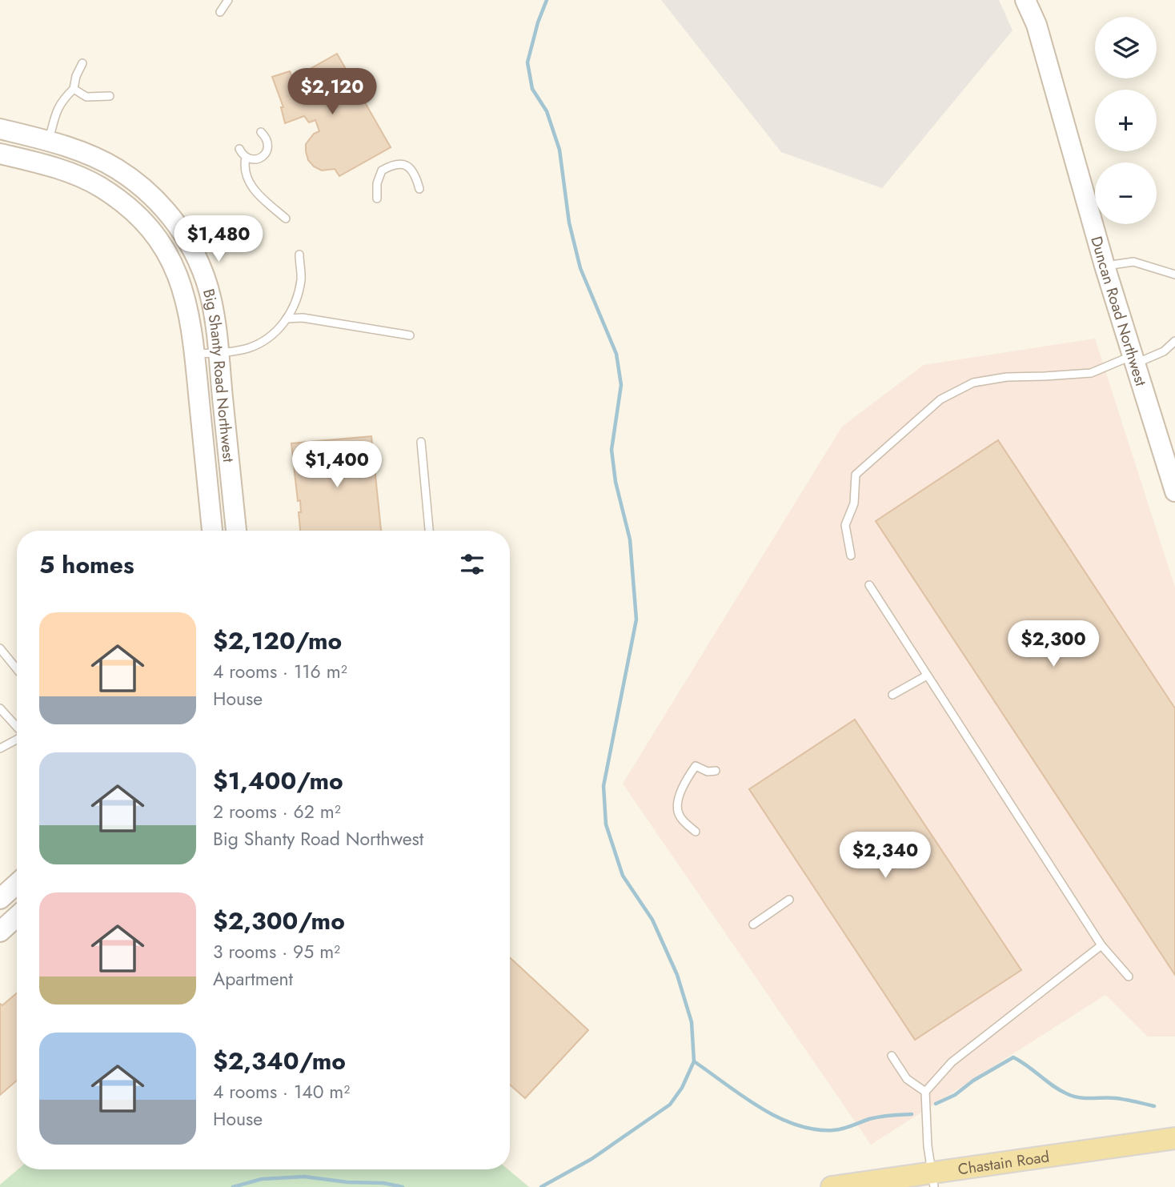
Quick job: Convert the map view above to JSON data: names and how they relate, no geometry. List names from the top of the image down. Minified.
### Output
{"streets":{"main road":["Chastain Road"],"street":["Duncan Road Northwest","Big Shanty Road Northwest"]},"page":{"map_buttons":["+","−"],"price":["$2,120","$1,480","$1,400","$2,300","$2,340"],"heading":"5 homes","list":[{"name":"$2,120/mo","note":"4 rooms · 116 m² · House"},{"name":"$1,400/mo","note":"2 rooms · 62 m² · Big Shanty Road Northwest"},{"name":"$2,300/mo","note":"3 rooms · 95 m² · Apartment"},{"name":"$2,340/mo","note":"4 rooms · 140 m² · House"}]}}
